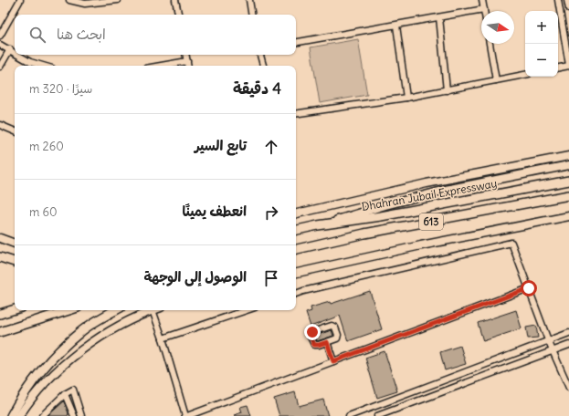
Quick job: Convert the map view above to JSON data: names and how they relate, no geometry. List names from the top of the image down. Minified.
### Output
{"streets":{"highway":["Dhahran Jubail Expressway","613"]},"north":"right","page":{"map_buttons":["+","−"],"search":"ابحث هنا","heading":["4 دقيقة","سيرًا · 320 m"],"list":[["تابع السير","260 m"],["انعطف يمينًا","60 m"],"الوصول إلى الوجهة"]}}
